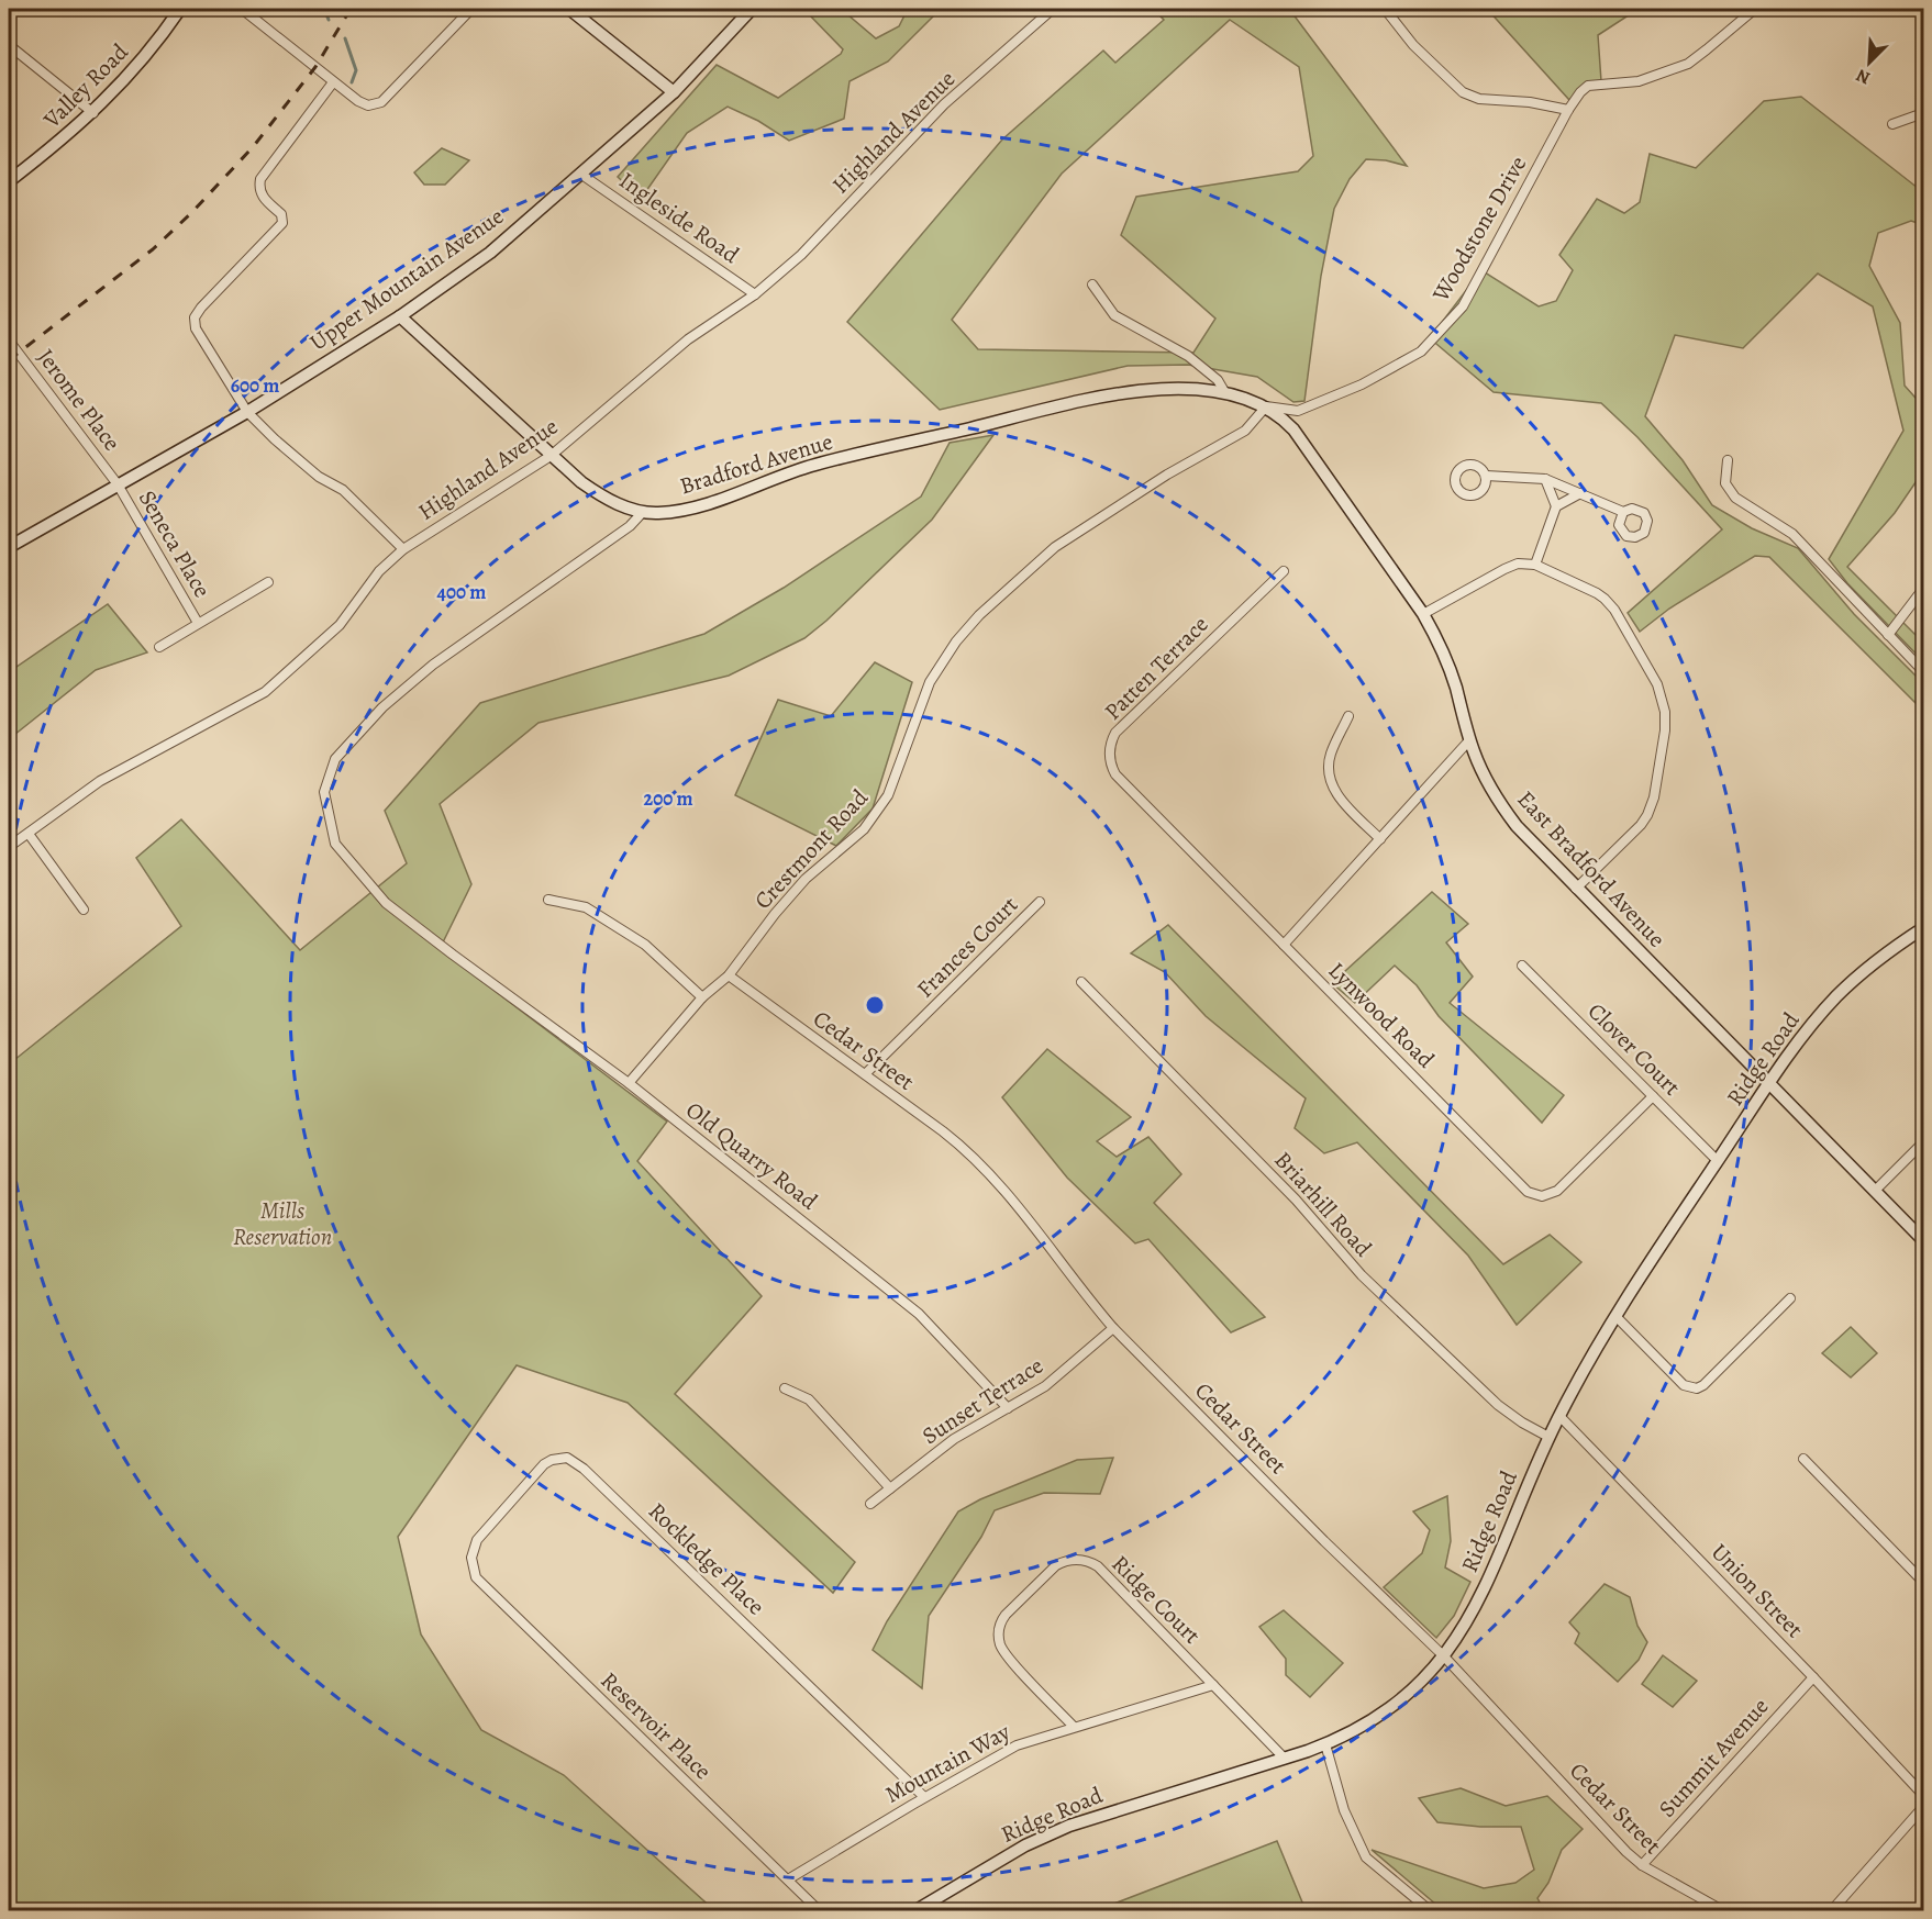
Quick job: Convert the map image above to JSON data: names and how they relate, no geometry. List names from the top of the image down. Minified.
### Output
{"streets":{"street":["Valley Road","Highland Avenue","Ingleside Road","Woodstone Drive","Upper Mountain Avenue","Jerome Place","Bradford Avenue","Seneca Place","Patten Terrace","Crestmont Road","East Bradford Avenue","Frances Court","Lynwood Road","Clover Court","Cedar Street","Ridge Road","Old Quarry Road","Briarhill Road","Sunset Terrace","Rockledge Place","Union Street","Ridge Court","Reservoir Place","Summit Avenue","Mountain Way"]},"crossings":[["Highland Avenue","Ingleside Road"],["Highland Avenue","Bradford Avenue"],["Ingleside Road","Upper Mountain Avenue"],["Woodstone Drive","Crestmont Road"],["Woodstone Drive","East Bradford Avenue"],["Upper Mountain Avenue","Jerome Place"],["Upper Mountain Avenue","Bradford Avenue"],["Upper Mountain Avenue","Seneca Place"],["Jerome Place","Seneca Place"],["Bradford Avenue","East Bradford Avenue"],["Bradford Avenue","Old Quarry Road"],["Patten Terrace","Lynwood Road"],["Crestmont Road","East Bradford Avenue"],["Crestmont Road","Cedar Street"],["Crestmont Road","Old Quarry Road"],["East Bradford Avenue","Ridge Road"],["Frances Court","Cedar Street"],["Lynwood Road","Clover Court"],["Clover Court","Ridge Road"],["Cedar Street","Ridge Road"],["Cedar Street","Sunset Terrace"],["Cedar Street","Summit Avenue"],["Ridge Road","Briarhill Road"],["Ridge Road","Union Street"],["Ridge Road","Ridge Court"],["Old Quarry Road","Sunset Terrace"],["Rockledge Place","Reservoir Place"],["Rockledge Place","Mountain Way"],["Union Street","Summit Avenue"],["Ridge Court","Mountain Way"],["Reservoir Place","Mountain Way"]],"parks":["Mills Reservation"],"north":"bottom left","rings":["600 m","400 m","200 m"]}
